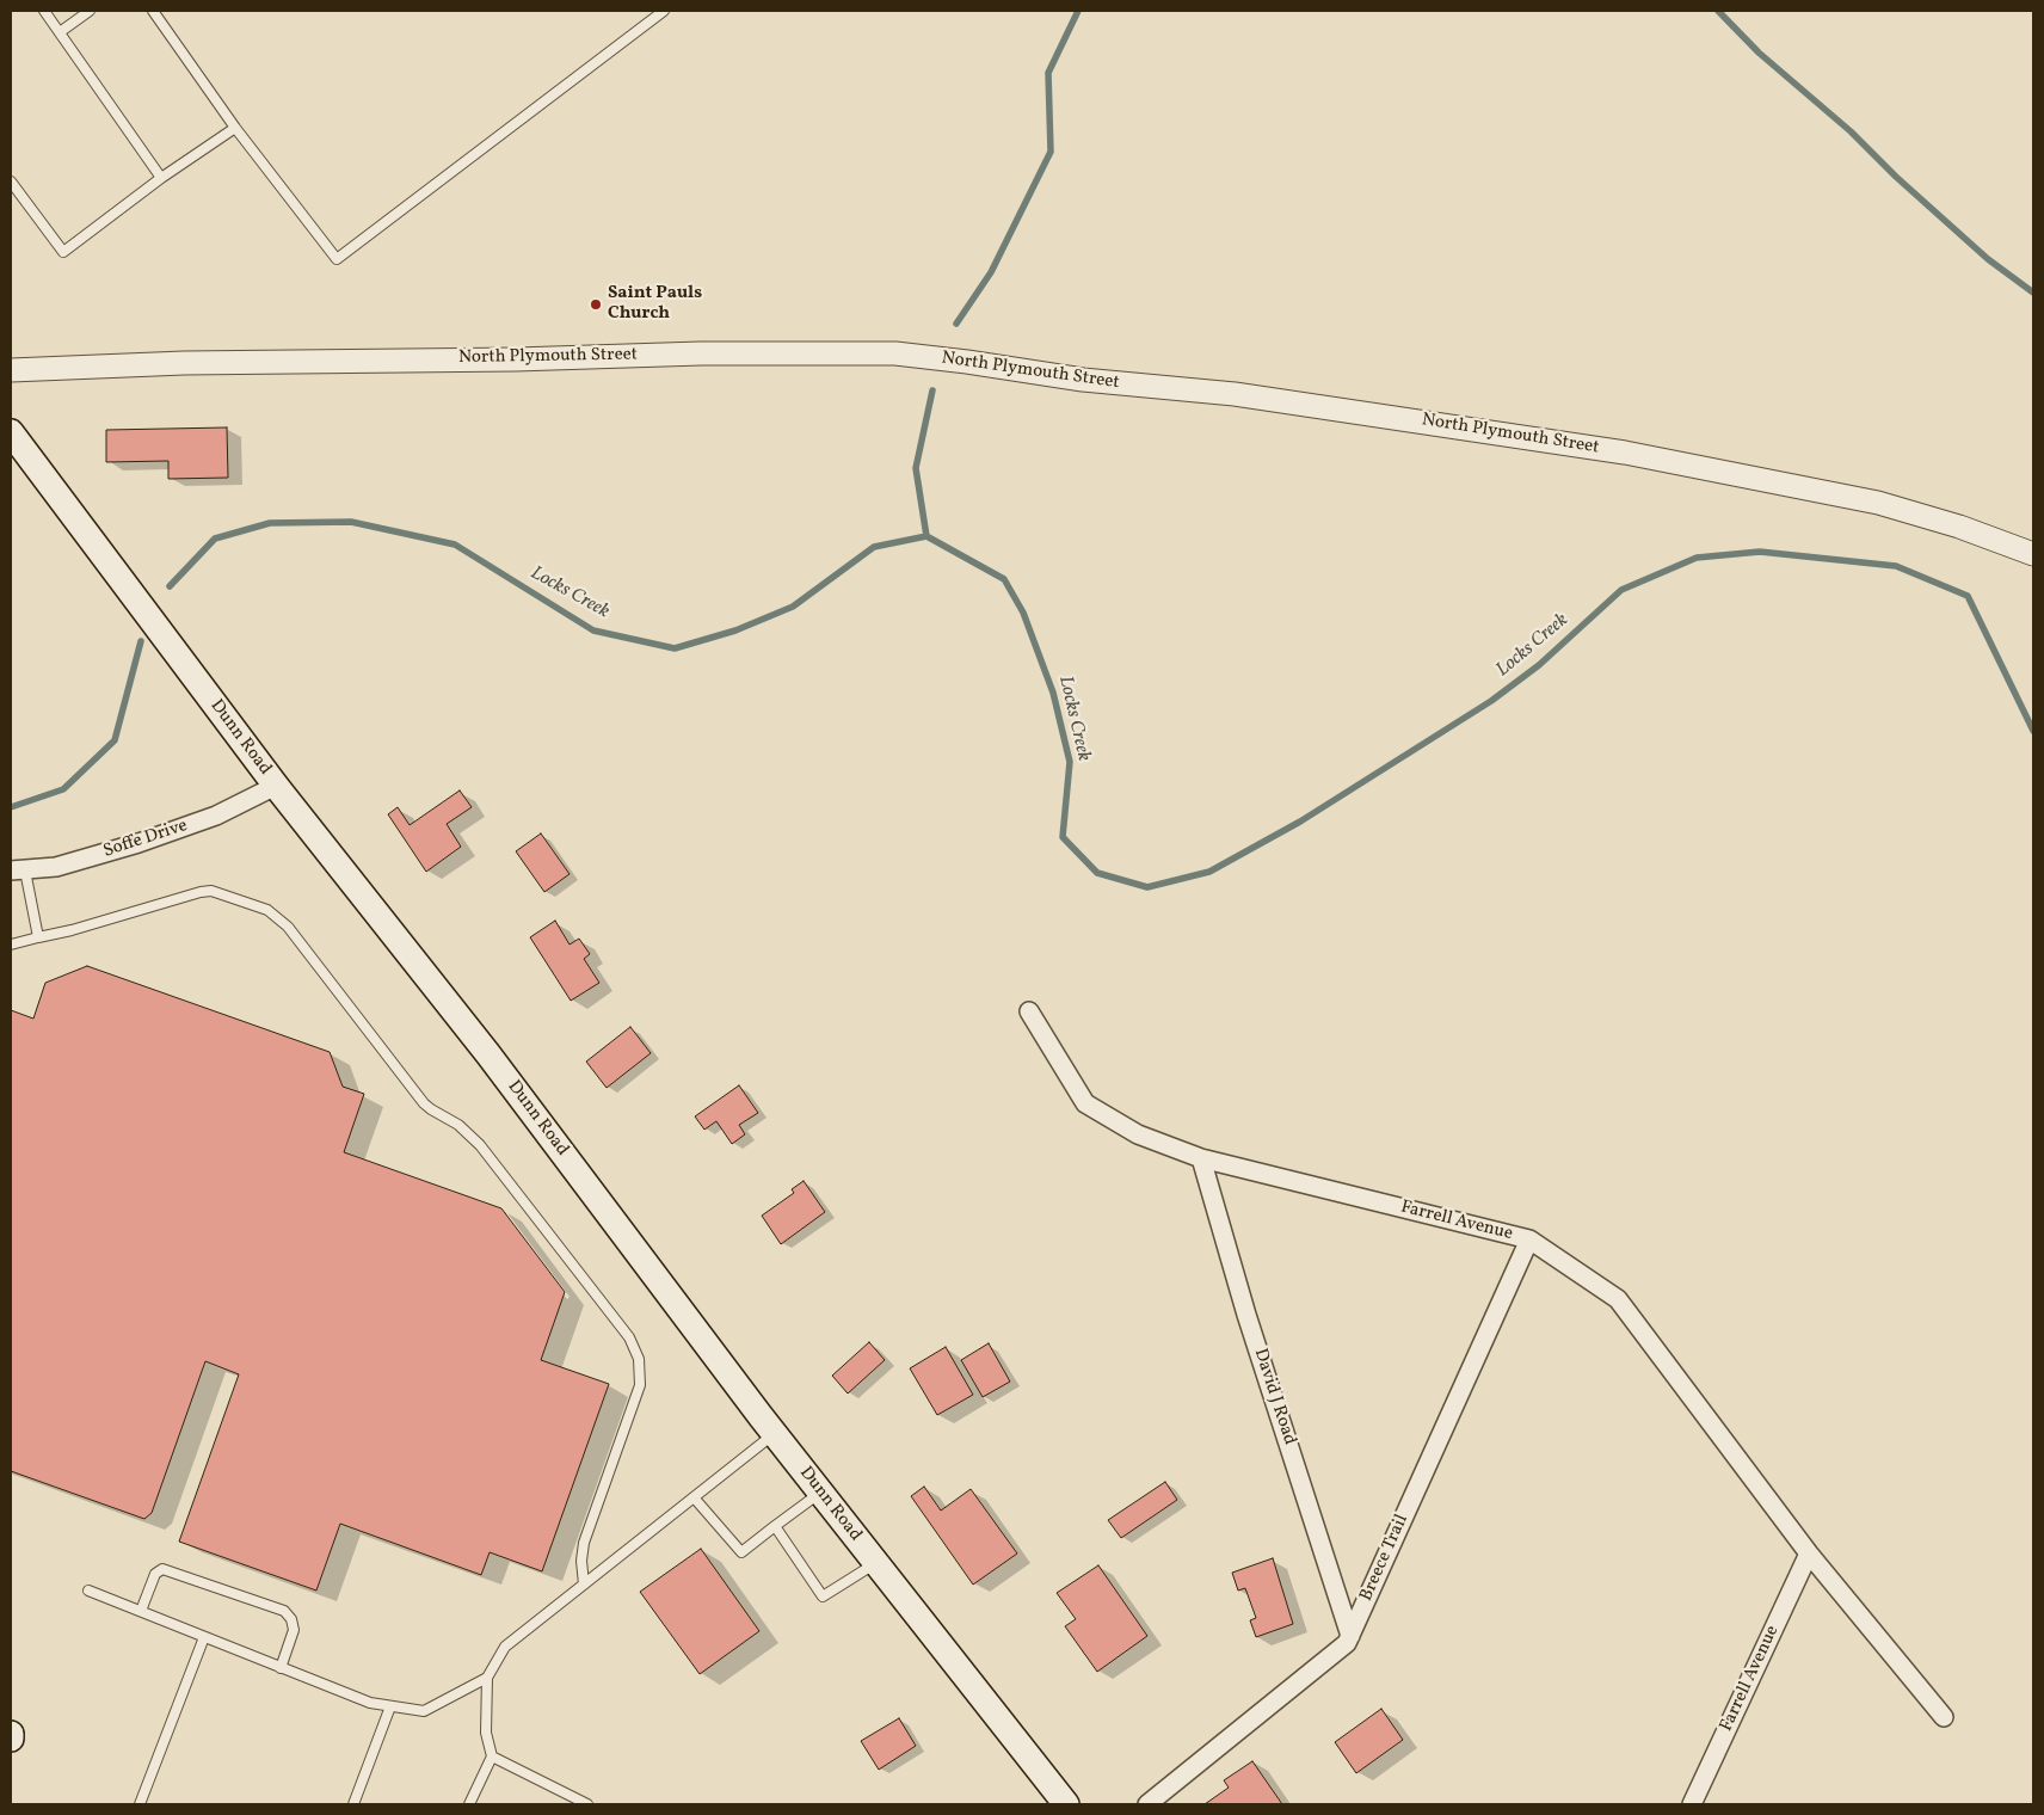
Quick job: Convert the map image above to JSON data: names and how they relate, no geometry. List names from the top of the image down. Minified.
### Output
{"streets":{"main road":["Dunn Road"],"street":["North Plymouth Street","Soffe Drive","Farrell Avenue","David J Road","Breece Trail"]},"crossings":[["Dunn Road","Soffe Drive"],["Farrell Avenue","David J Road"],["Farrell Avenue","Breece Trail"],["David J Road","Breece Trail"]],"water":["Locks Creek"],"places":["Saint Pauls Church"]}
